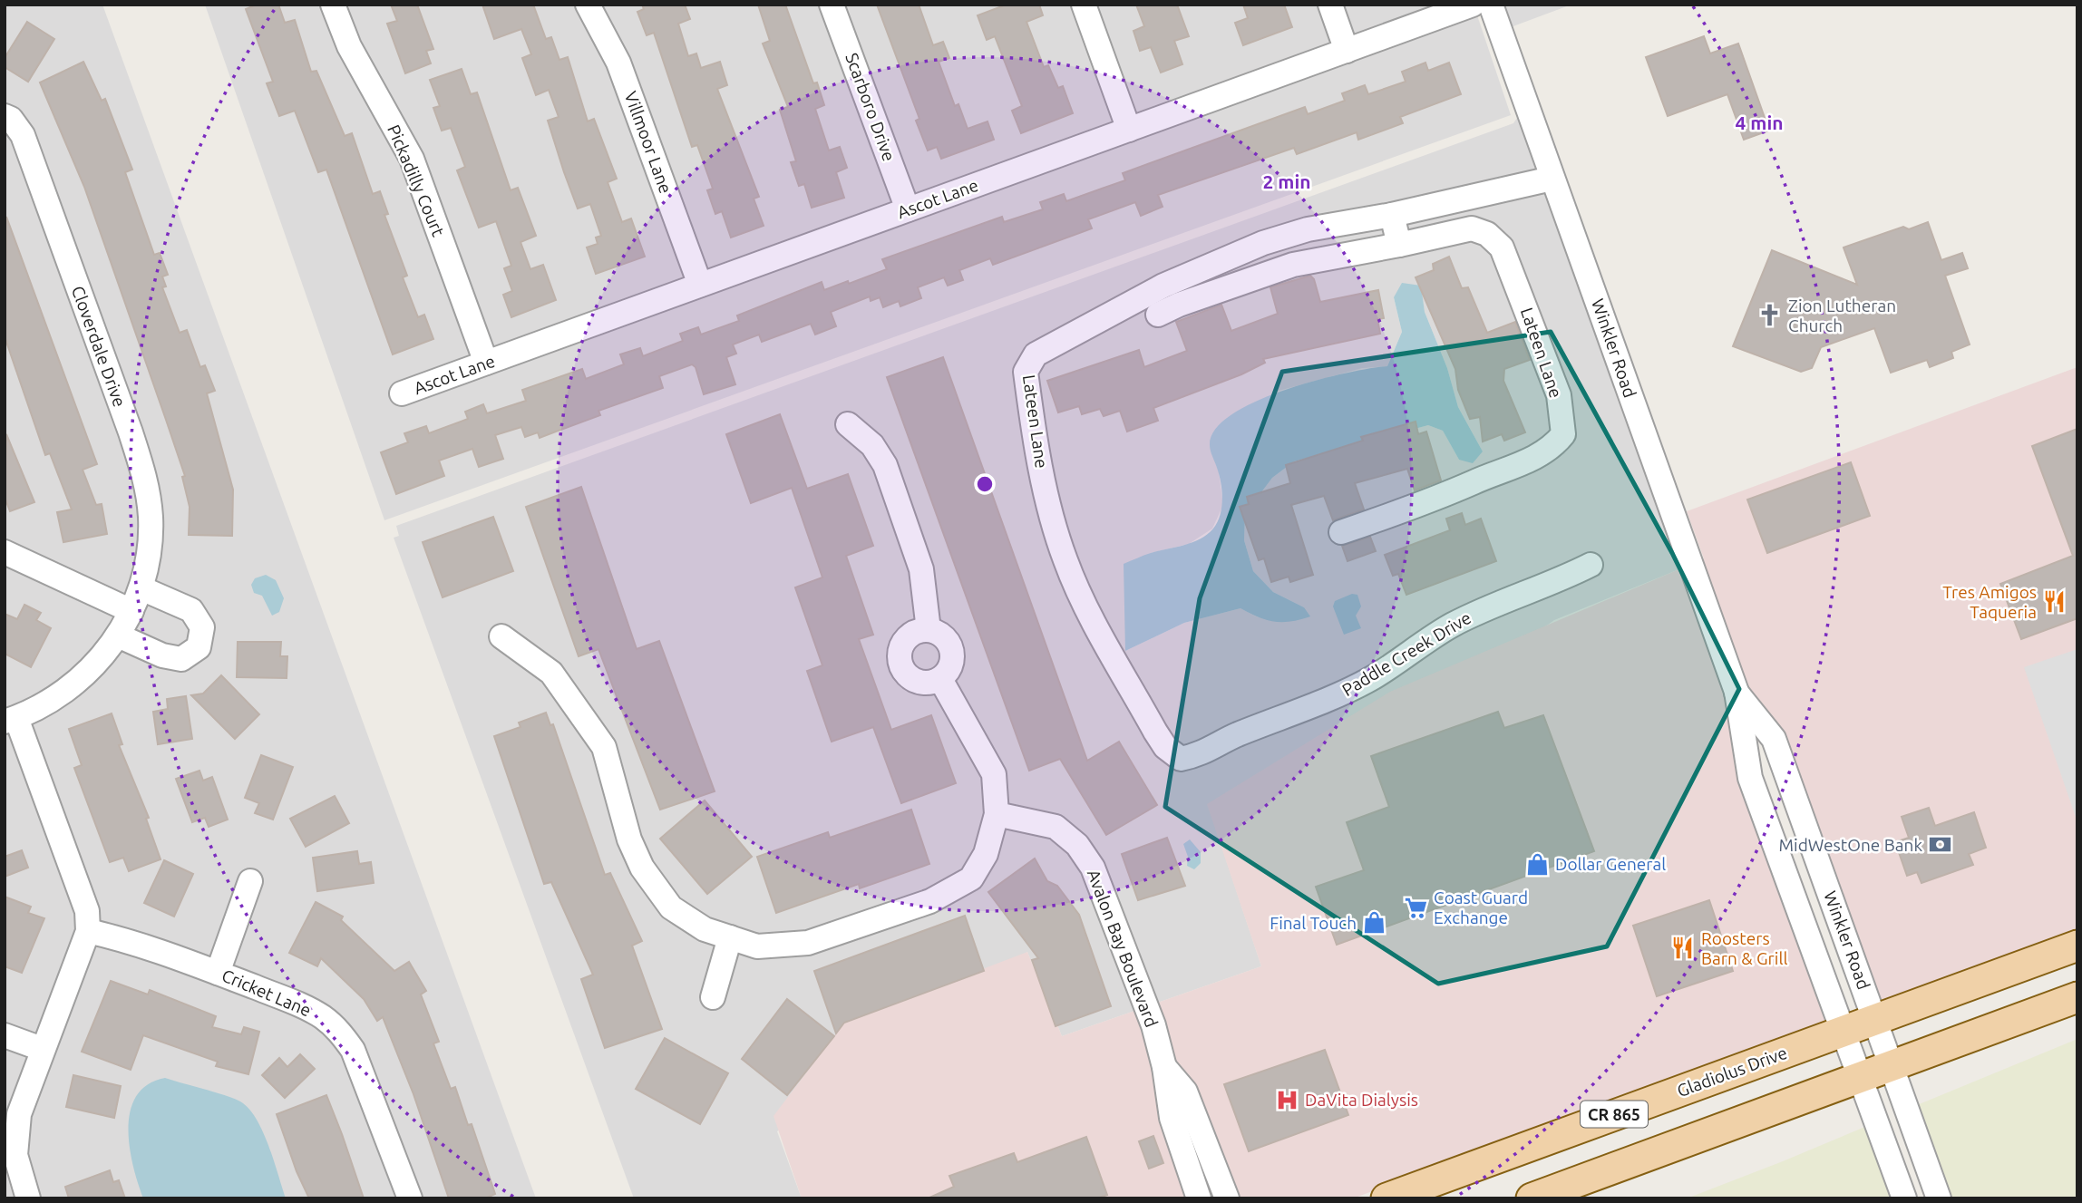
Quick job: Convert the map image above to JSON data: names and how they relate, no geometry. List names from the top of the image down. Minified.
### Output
{"streets":{"main road":["Gladiolus Drive","CR 865"],"street":["Scarboro Drive","Villmoor Lane","Pickadilly Court","Ascot Lane","Cloverdale Drive","Winkler Road","Lateen Lane","Paddle Creek Drive","Avalon Bay Boulevard","Cricket Lane"]},"crossings":[["Scarboro Drive","Ascot Lane"],["Villmoor Lane","Ascot Lane"],["Pickadilly Court","Ascot Lane"],["Winkler Road","Lateen Lane"],["Winkler Road","Gladiolus Drive"],["Lateen Lane","Paddle Creek Drive"]],"places":{"church":["Zion Lutheran Church"],"restaurant":["Tres Amigos Taqueria","Roosters Barn & Grill"],"bank":["MidWestOne Bank"],"shop":["Dollar General","Final Touch"],"supermarket":["Coast Guard Exchange"],"hospital":["DaVita Dialysis"]},"rings":["4 min","2 min"]}
